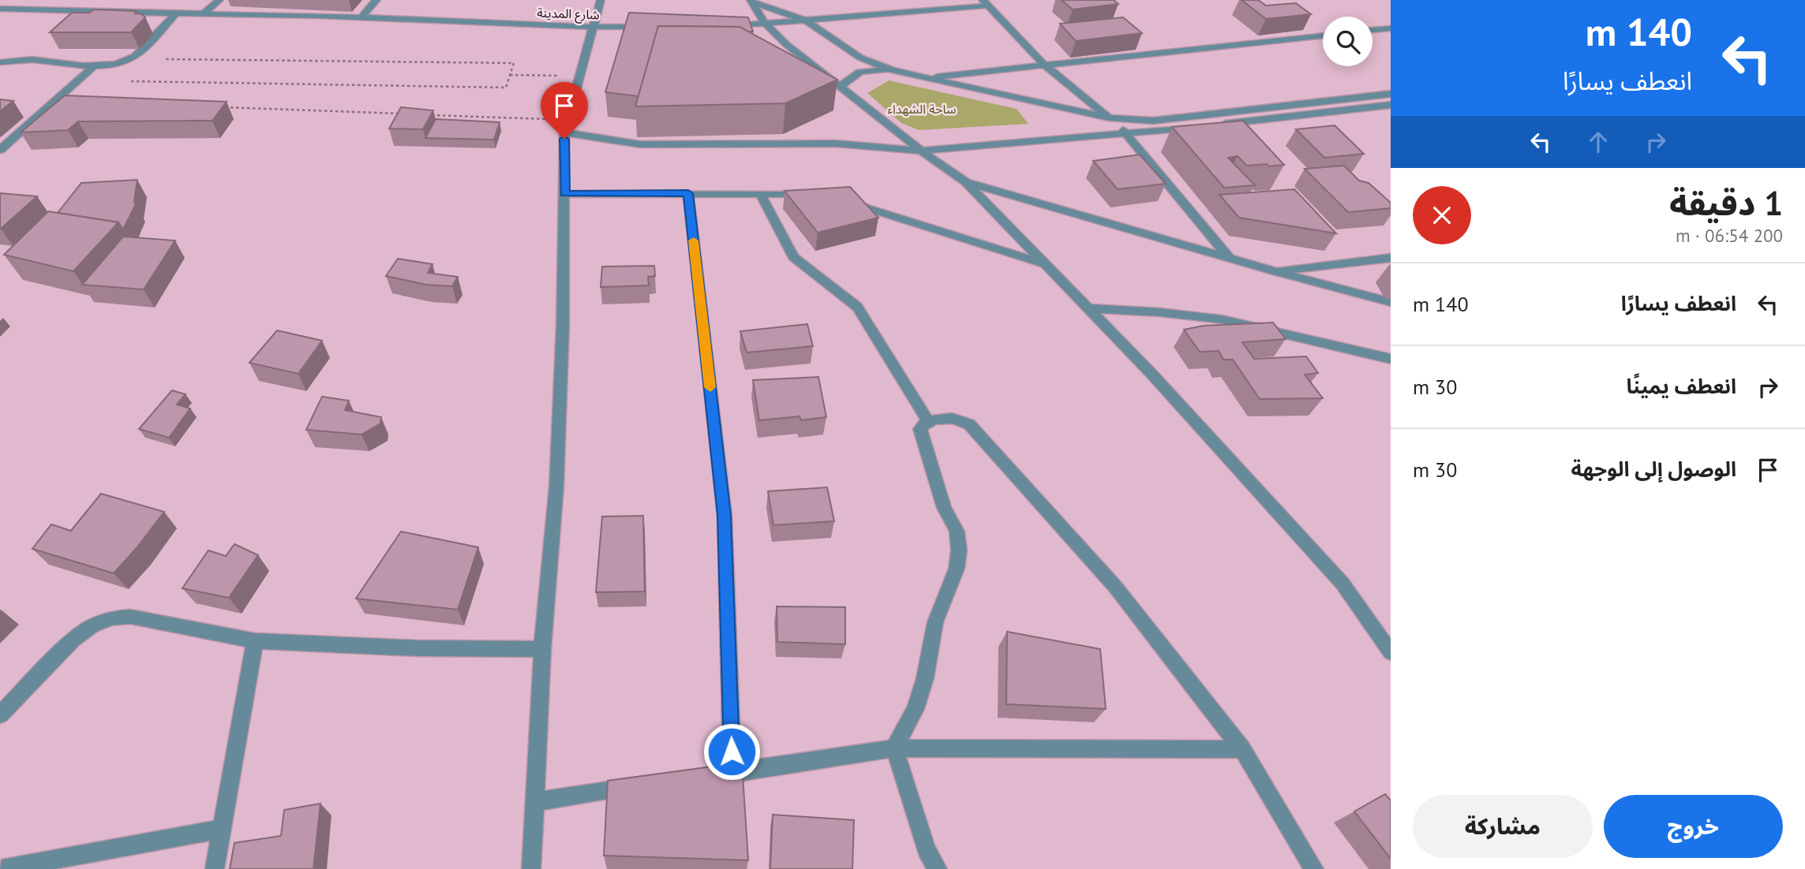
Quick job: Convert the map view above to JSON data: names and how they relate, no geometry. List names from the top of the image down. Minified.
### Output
{"streets":{"street":["شارع المدينة"]},"parks":["ساحة الشهداء"],"page":{"turn":["140 m","انعطف يسارًا"],"heading":["1 دقيقة","200 m · 06:54"],"list":[{"name":"انعطف يسارًا","value":"140 m"},{"name":"انعطف يمينًا","value":"30 m"},{"name":"الوصول إلى الوجهة","value":"30 m"}],"buttons":["خروج","مشاركة"]}}
